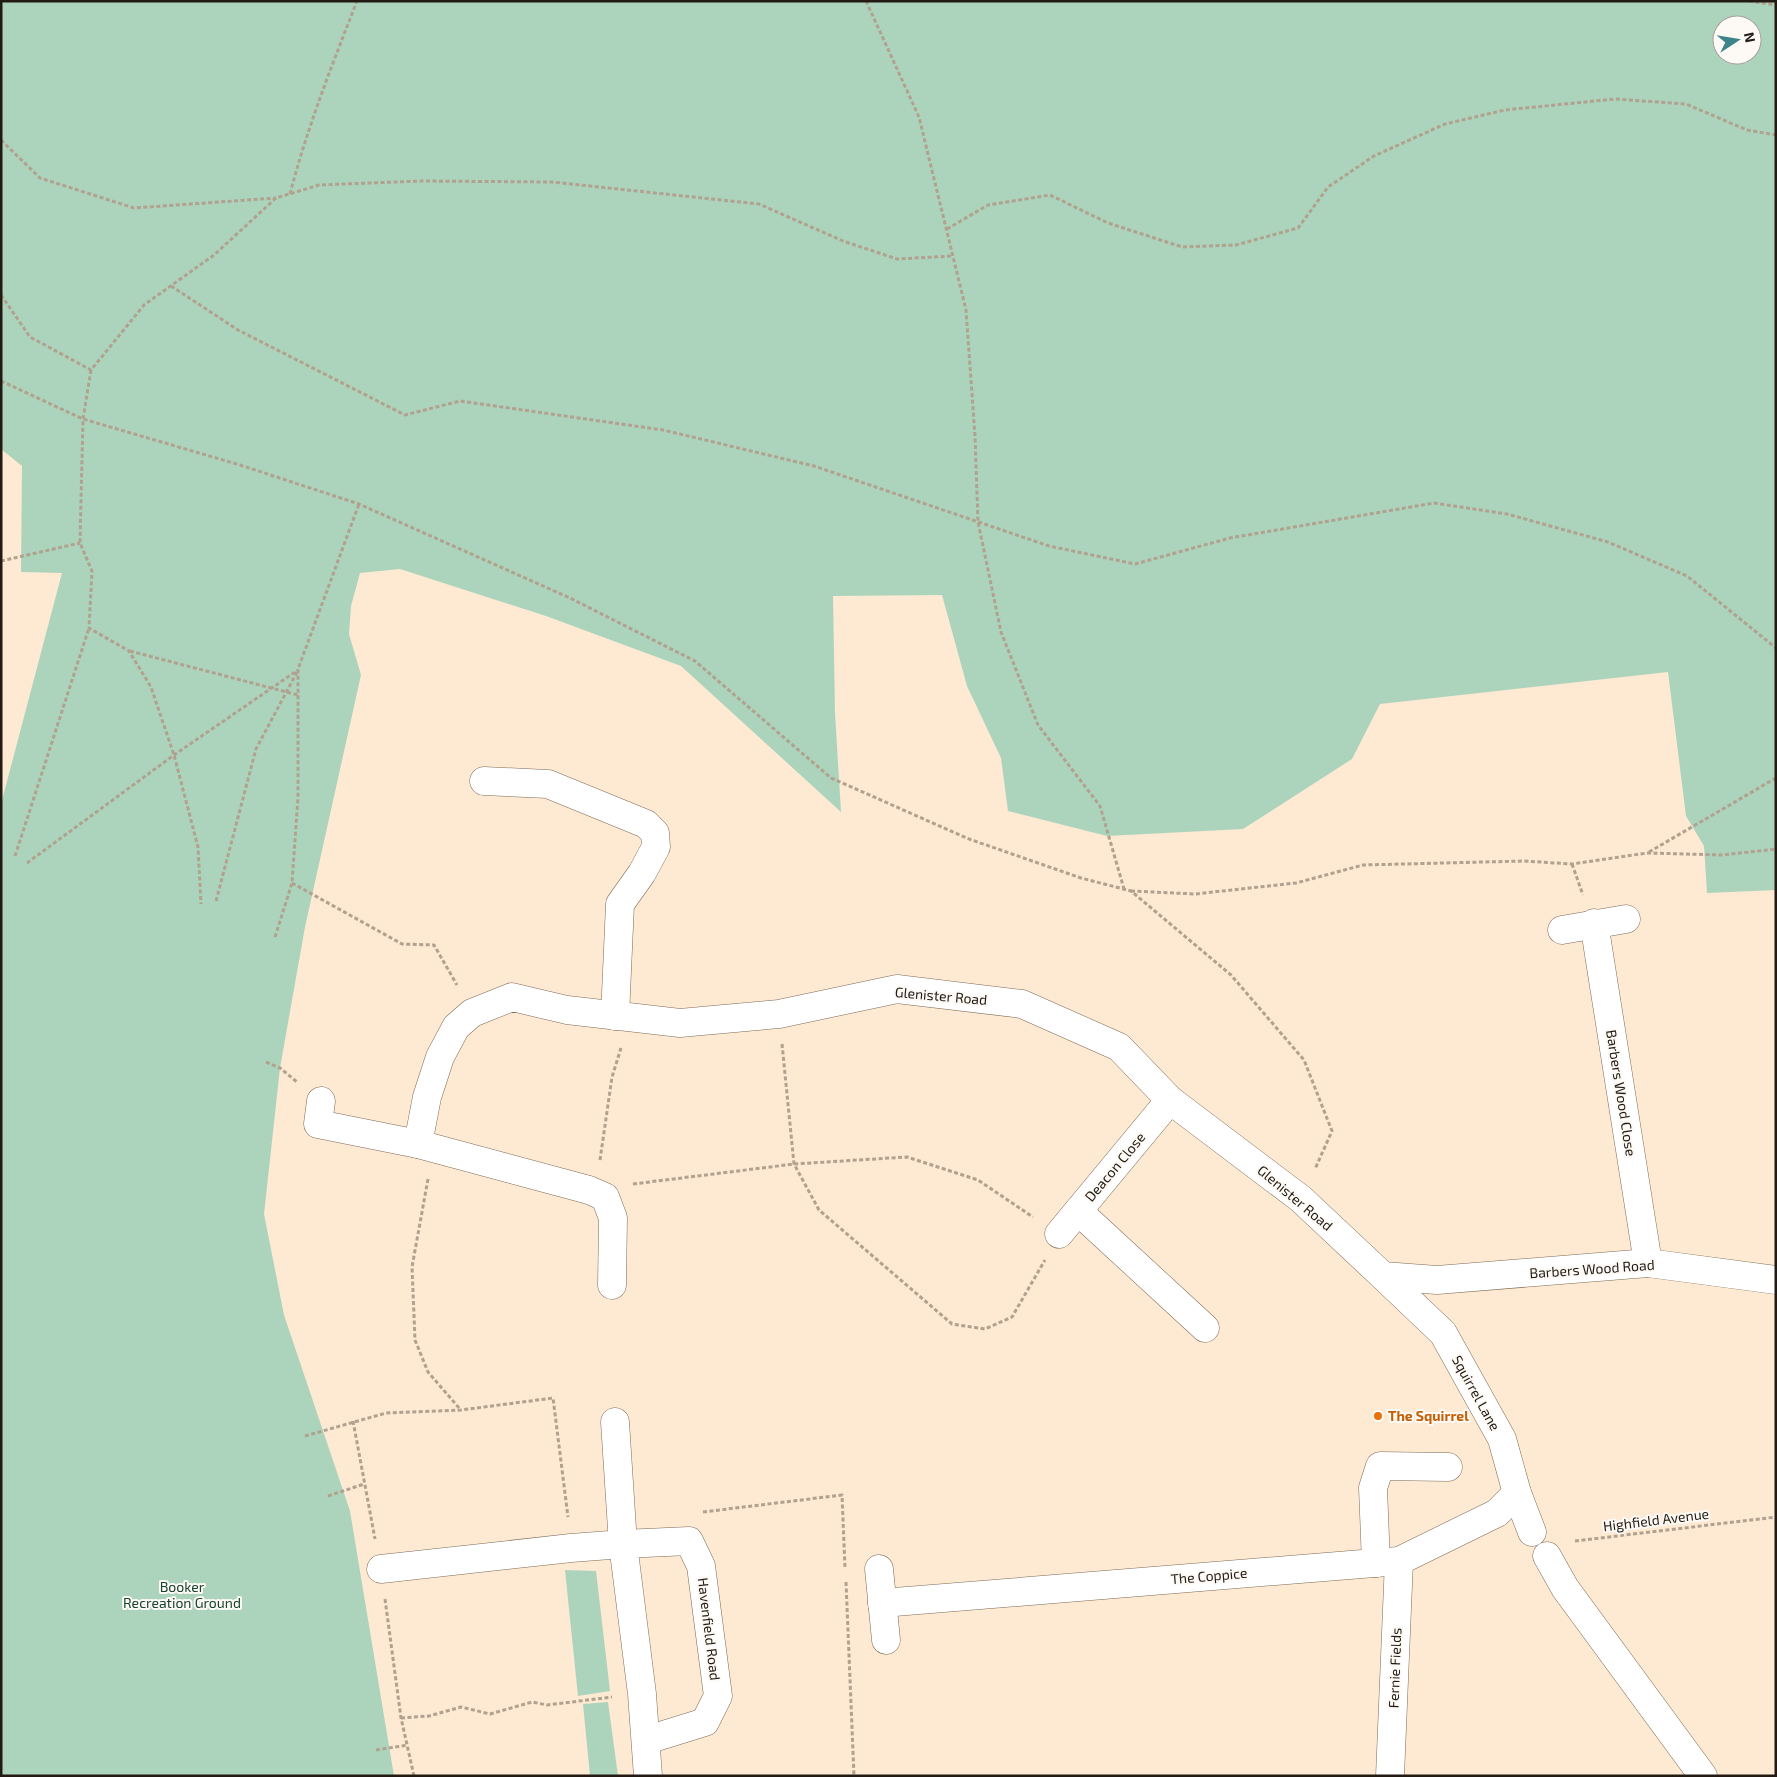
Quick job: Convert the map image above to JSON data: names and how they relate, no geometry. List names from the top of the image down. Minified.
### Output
{"streets":{"street":["Glenister Road","Barbers Wood Close","Deacon Close","Barbers Wood Road","Squirrel Lane","The Coppice","Havenfield Road","Fernie Fields"],"path":["Highfield Avenue"]},"crossings":[["Glenister Road","Deacon Close"],["Glenister Road","Barbers Wood Road"],["Glenister Road","Squirrel Lane"],["Barbers Wood Close","Barbers Wood Road"],["Barbers Wood Road","Squirrel Lane"],["Squirrel Lane","The Coppice"],["The Coppice","Fernie Fields"]],"parks":["Booker Recreation Ground"],"places":["The Squirrel"],"north":"right"}
